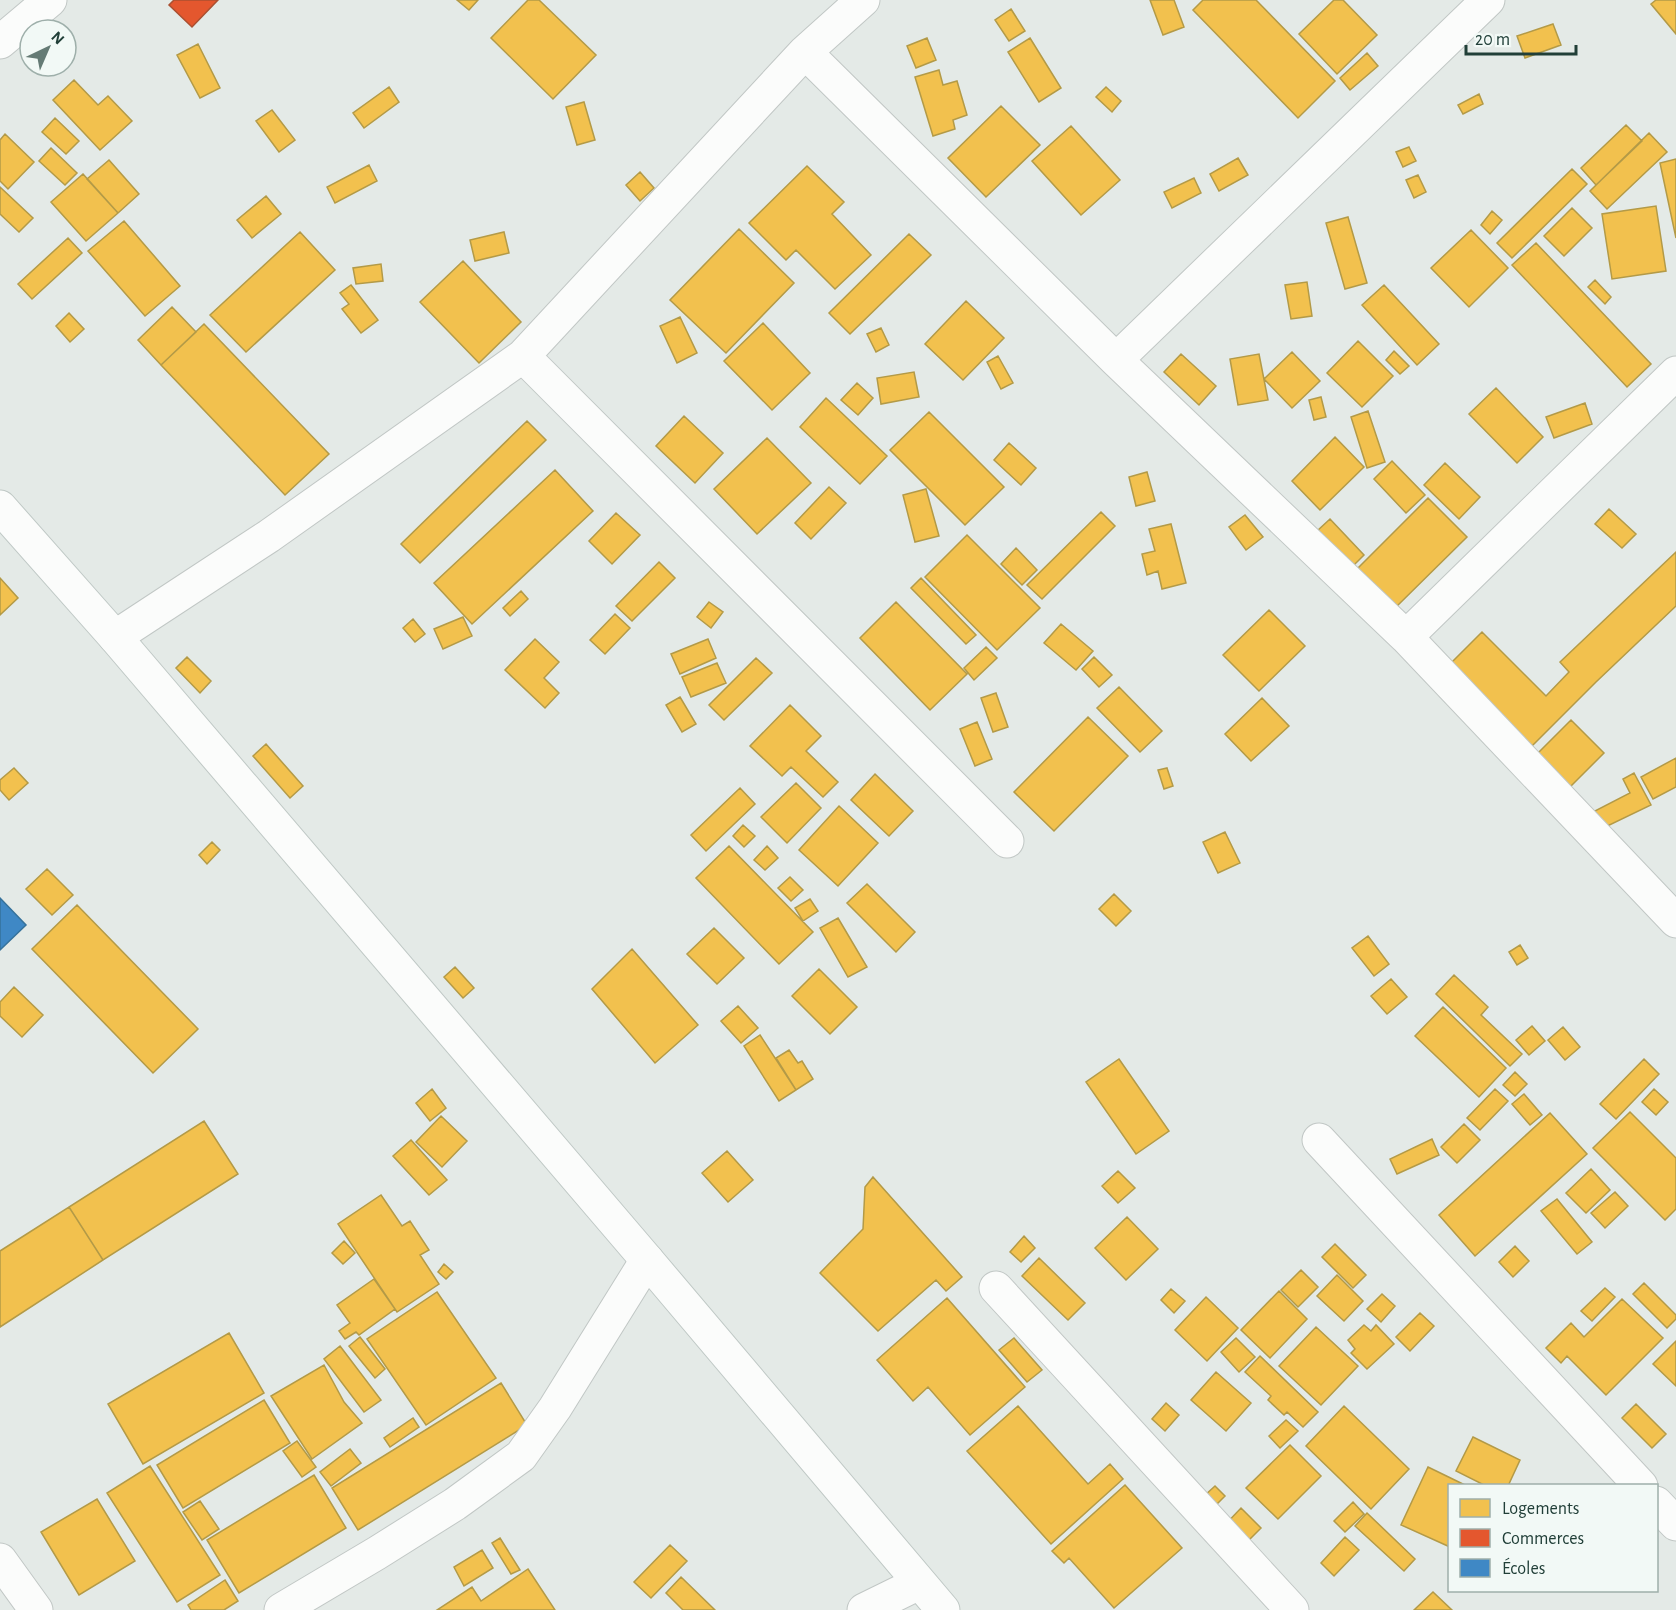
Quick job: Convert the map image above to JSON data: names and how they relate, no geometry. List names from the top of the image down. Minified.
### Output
{"legend":["Logements","Commerces","Écoles"],"scale_bar":"20 m","north":"top right"}
